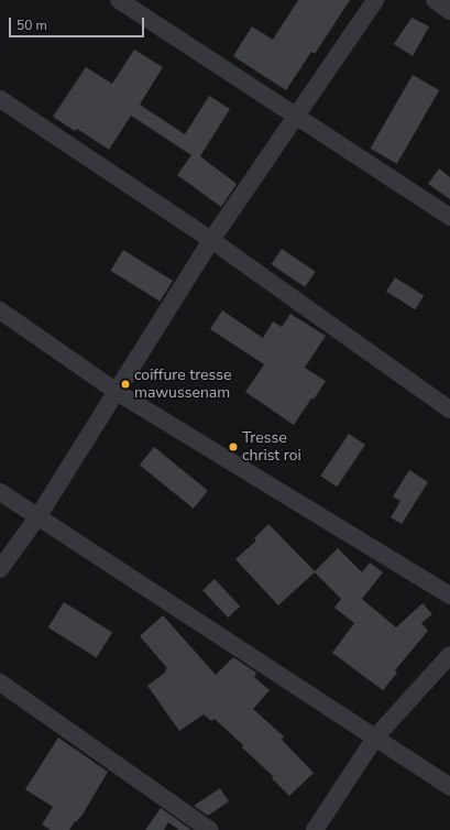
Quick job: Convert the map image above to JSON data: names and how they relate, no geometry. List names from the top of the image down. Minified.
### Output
{"places":["coiffure tresse mawussenam","Tresse christ roi"],"scale_bar":"50 m"}
